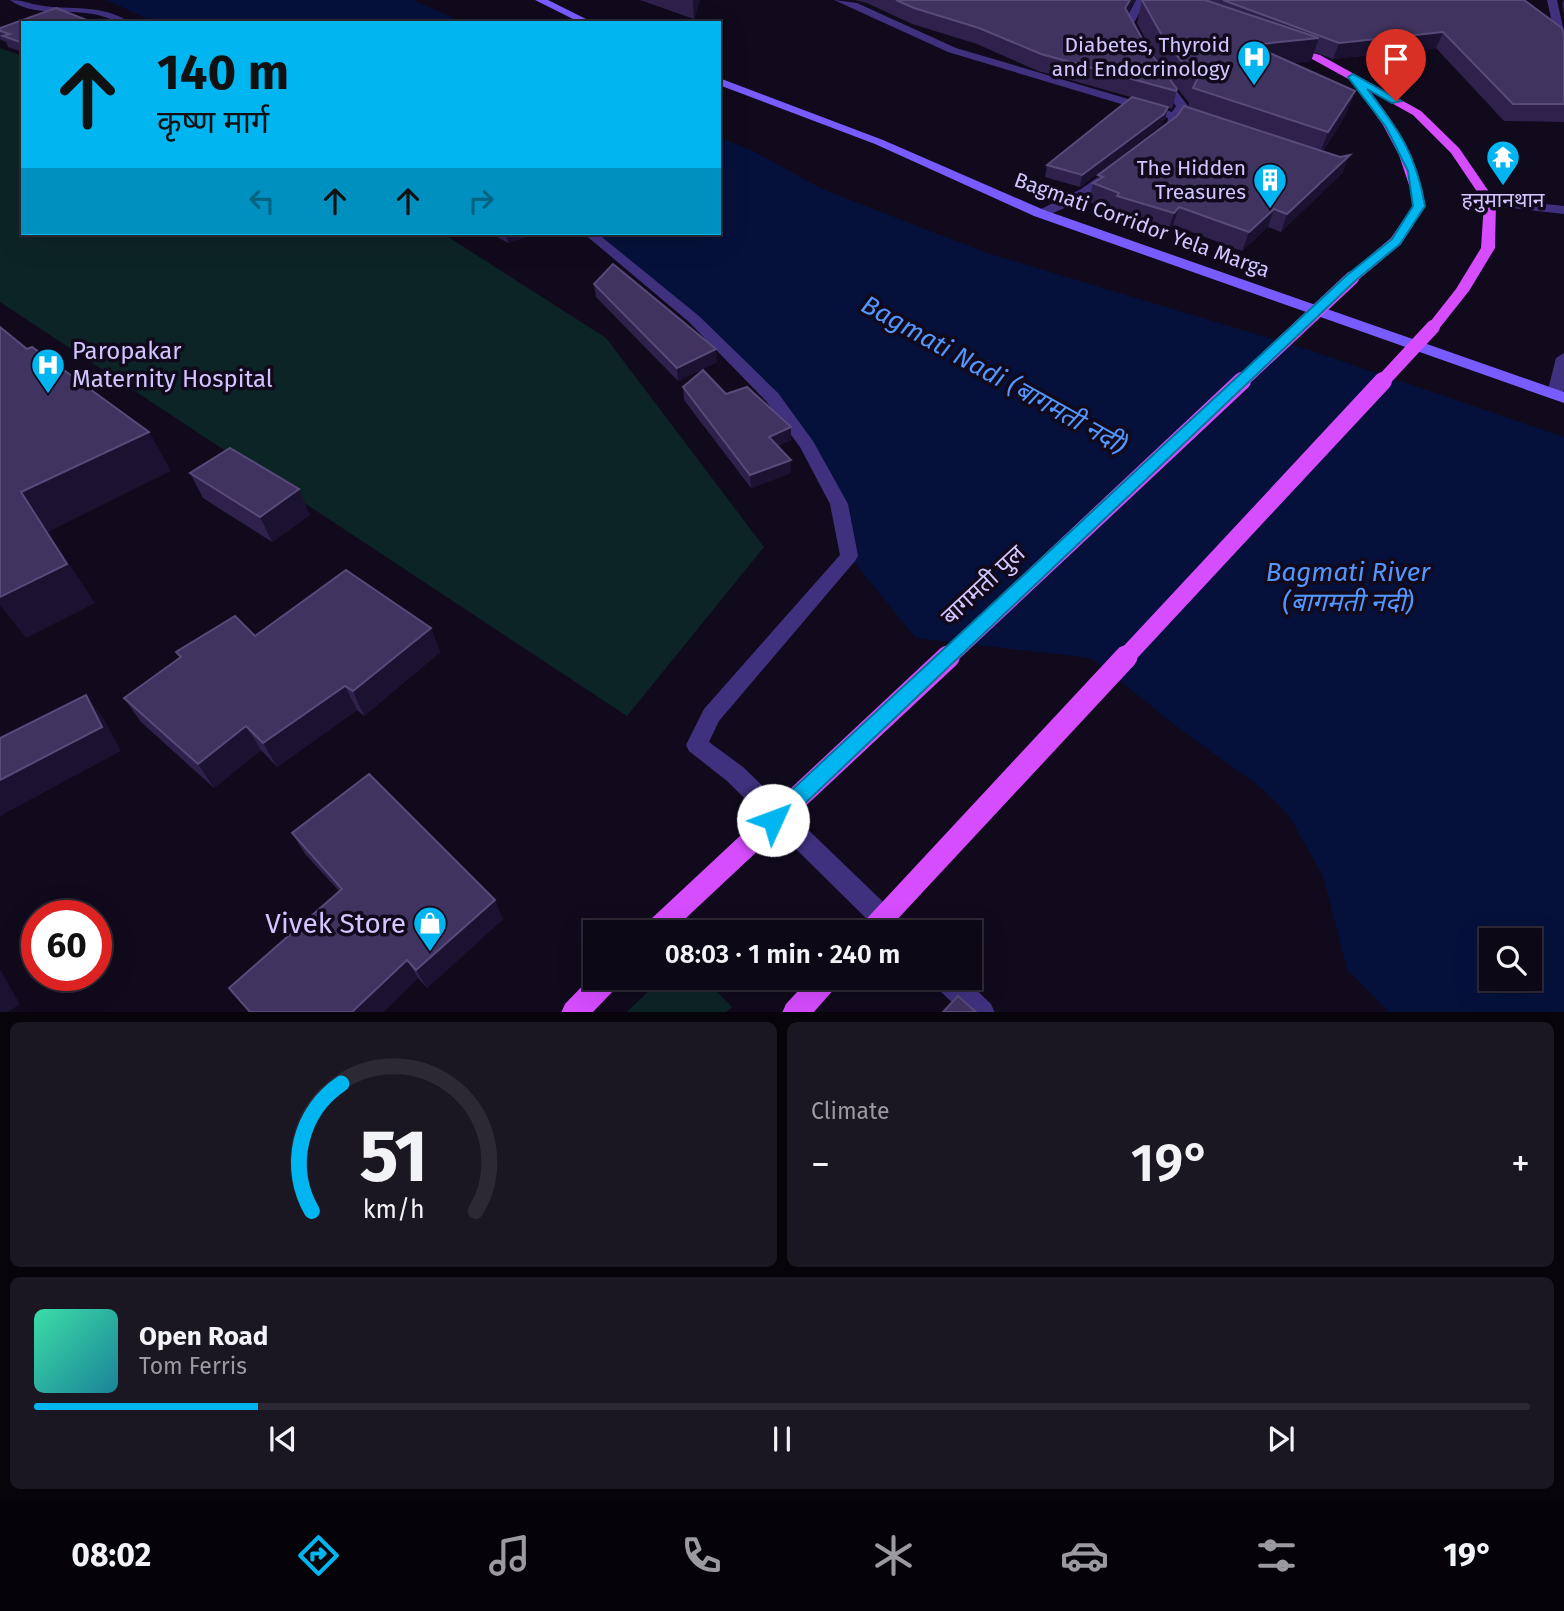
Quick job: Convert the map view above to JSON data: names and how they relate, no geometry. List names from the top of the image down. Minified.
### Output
{"streets":{"main road":["Bagmati Corridor Yela Marga","बागमती पुल"]},"water":["Bagmati Nadi (बागमती नदी)","Bagmati River (बागमती नदी)"],"places":{"hospital":["Diabetes, Thyroid and Endocrinology","Paropakar Maternity Hospital"],"temple":["हनुमानथान"],"building":["The Hidden Treasures"],"shop":["Vivek Store"]},"page":{"turn":["140 m","कृष्ण मार्ग"],"limit":"60","trip":"08:03 · 1 min · 240 m","tile":"Climate","heat":["−","19°","+"],"song":["Open Road","Tom Ferris"],"tabs":["08:02","19°"],"gauge":["51","km/h"]}}
